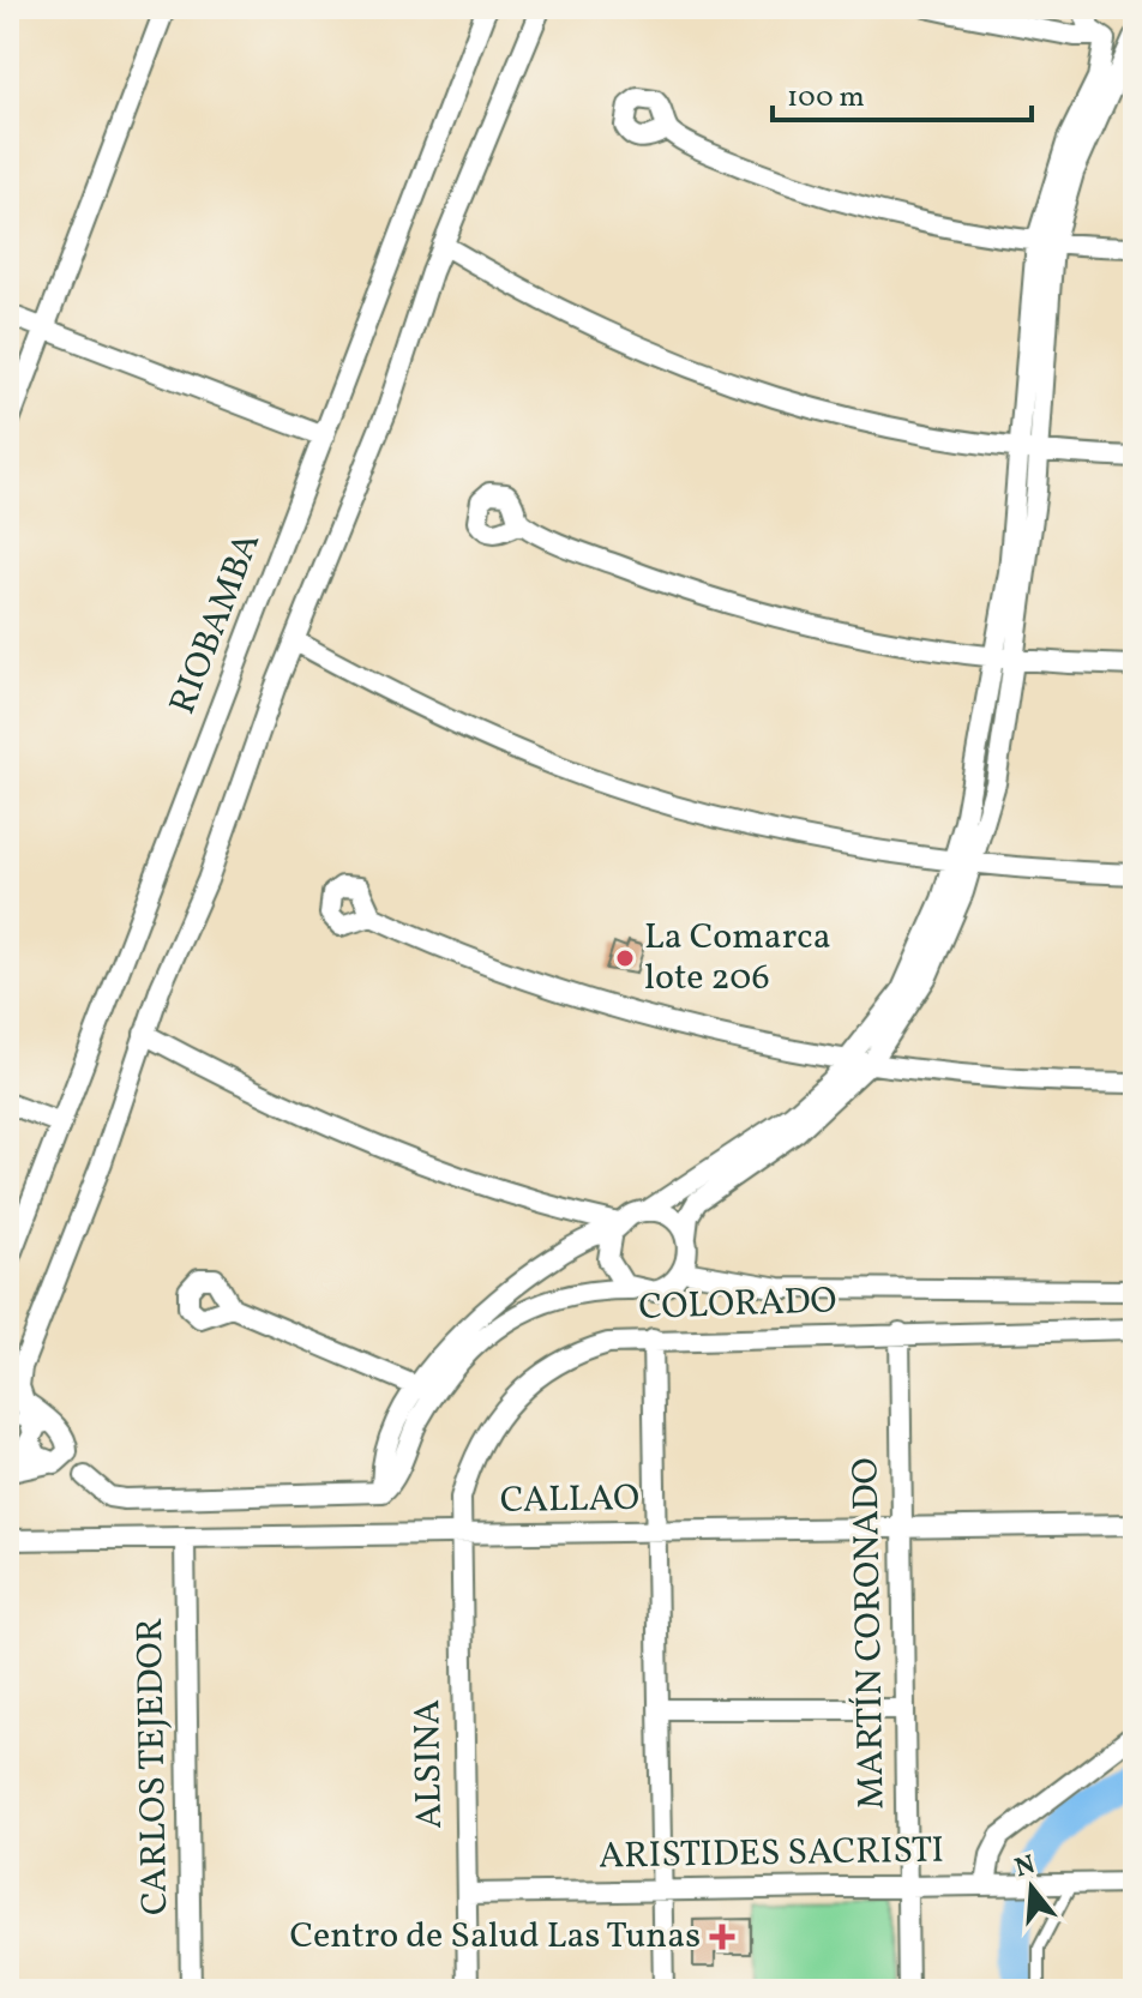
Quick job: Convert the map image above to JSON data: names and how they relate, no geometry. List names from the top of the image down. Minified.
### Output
{"streets":{"street":["RIOBAMBA","COLORADO","CALLAO","MARTÍN CORONADO","ALSINA","CARLOS TEJEDOR","ARISTIDES SACRISTI"]},"crossings":[["COLORADO","CALLAO"],["COLORADO","MARTÍN CORONADO"],["COLORADO","ALSINA"],["CALLAO","MARTÍN CORONADO"],["CALLAO","ALSINA"],["CALLAO","CARLOS TEJEDOR"],["MARTÍN CORONADO","ARISTIDES SACRISTI"],["ALSINA","ARISTIDES SACRISTI"]],"places":{"other":["La Comarca lote 206"],"health":["Centro de Salud Las Tunas"]},"scale_bar":"100 m","north":"top"}
